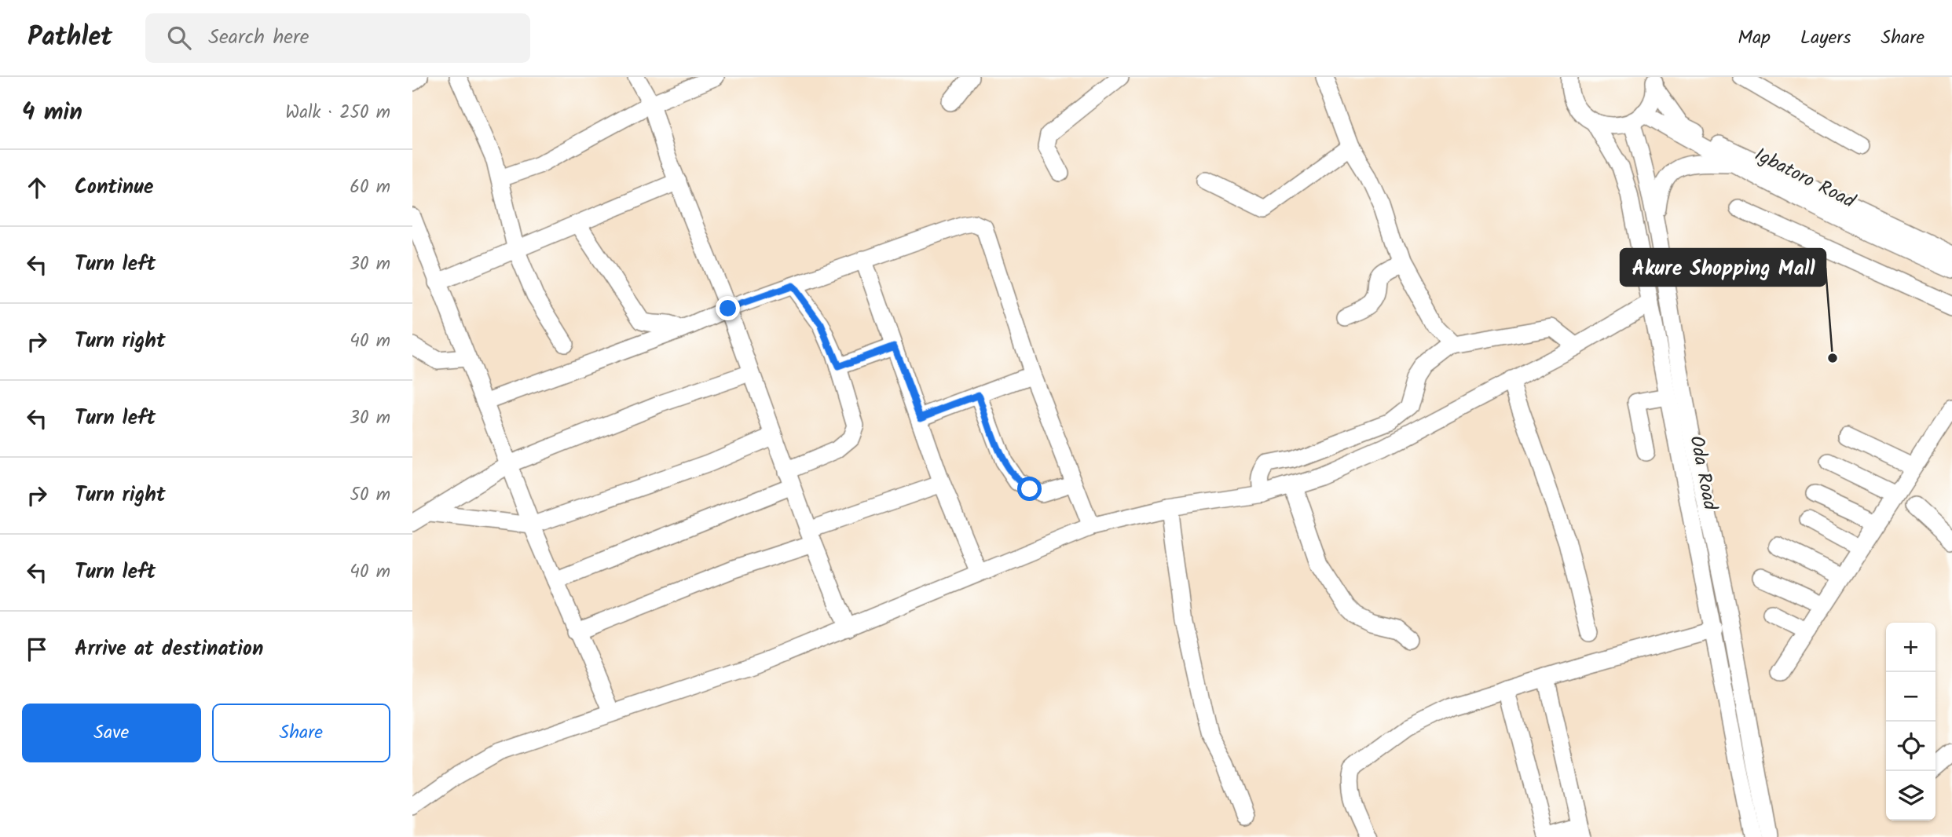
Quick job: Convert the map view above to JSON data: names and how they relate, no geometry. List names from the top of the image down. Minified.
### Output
{"streets":{"street":["Igbatoro Road","Oda Road"]},"crossings":[["Igbatoro Road","Oda Road"]],"places":["Akure Shopping Mall"],"page":{"header":"Pathlet","search":"Search here","nav":["Map","Layers","Share"],"heading":["4 min","Walk · 250 m"],"list":[["Continue","60 m"],["Turn left","30 m"],["Turn right","40 m"],["Turn left","30 m"],["Turn right","50 m"],["Turn left","40 m"],"Arrive at destination"],"map_buttons":["+","−"],"buttons":["Save","Share"]}}
